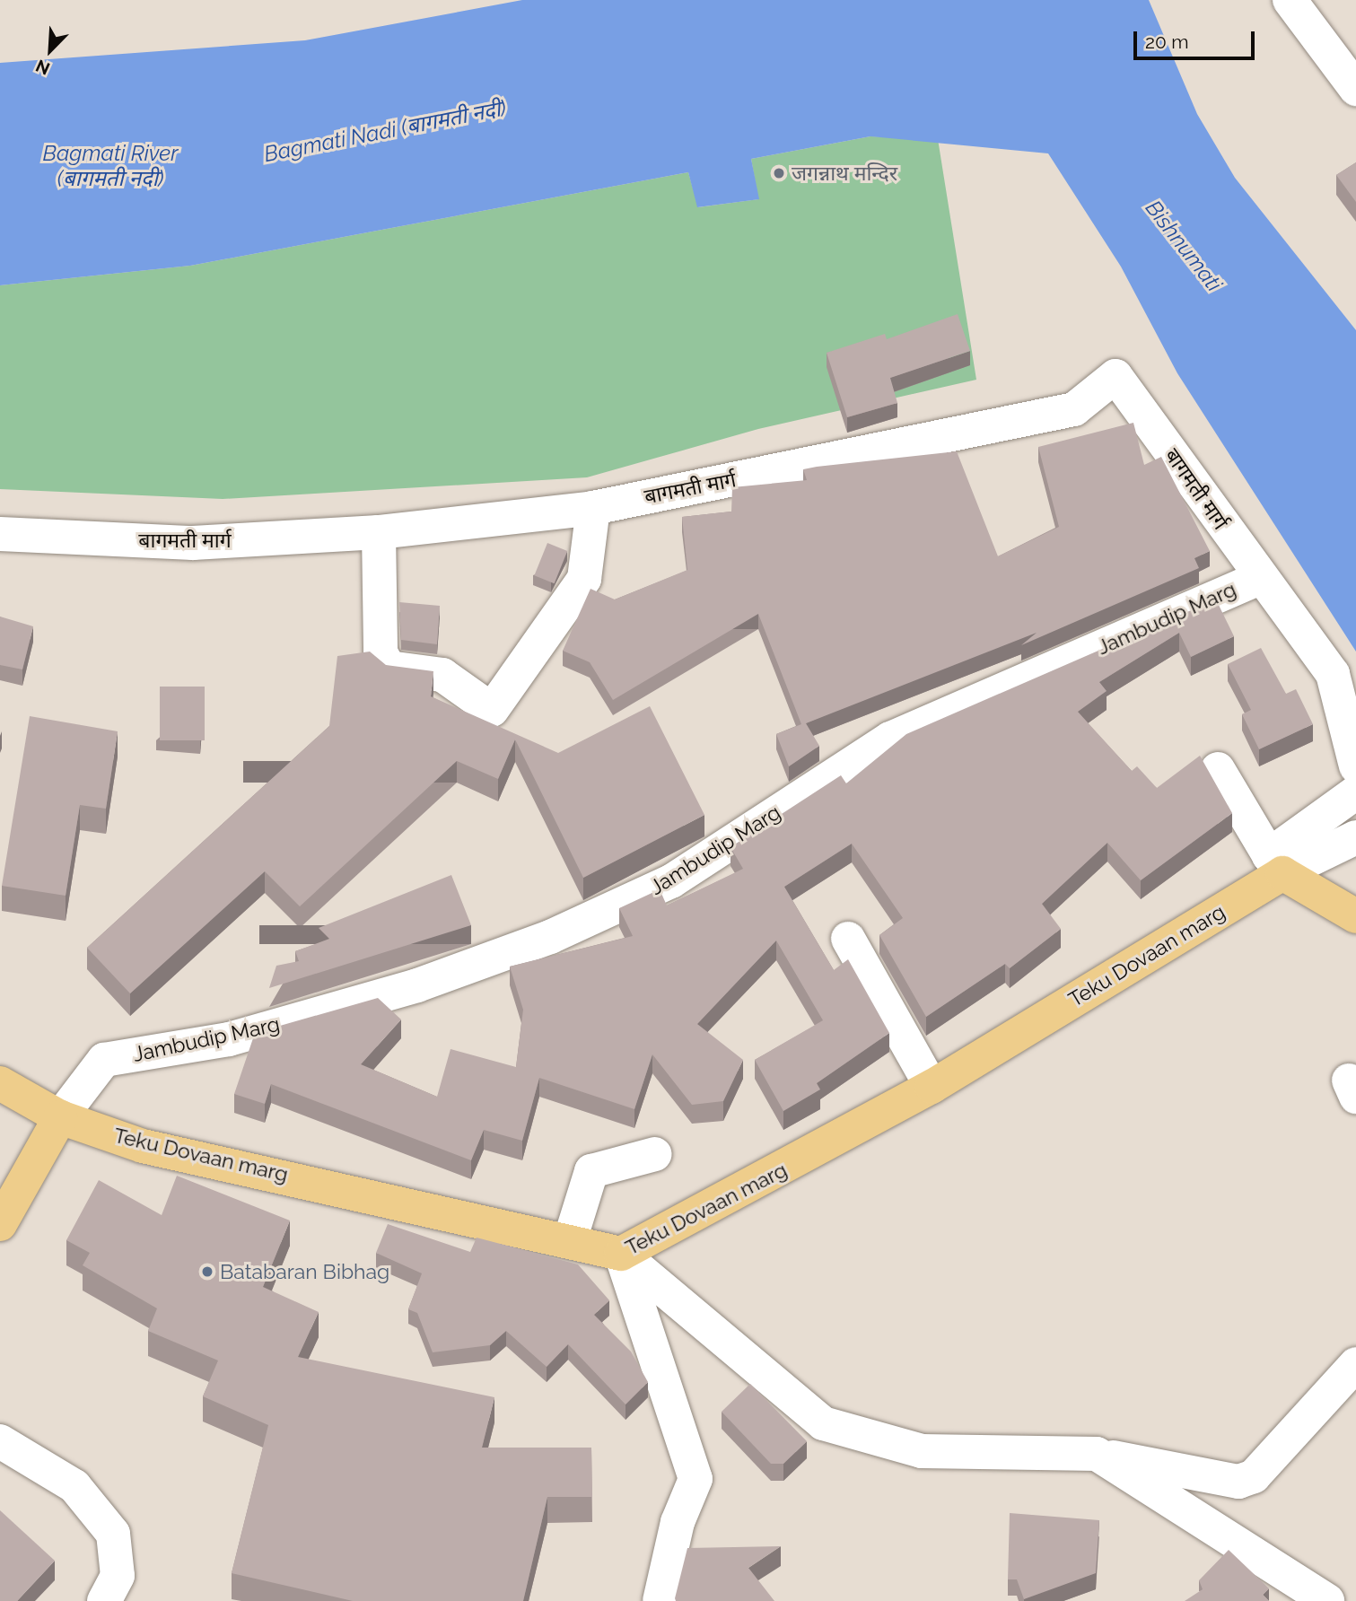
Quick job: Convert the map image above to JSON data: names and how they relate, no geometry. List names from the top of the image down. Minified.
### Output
{"streets":{"main road":["Teku Dovaan marg"],"street":["बागमती मार्ग","Jambudip Marg"]},"crossings":[["बागमती मार्ग","Jambudip Marg"],["Jambudip Marg","Teku Dovaan marg"]],"water":["Bagmati Nadi (बागमती नदी)","Bagmati River (बागमती नदी)","Bishnumati"],"places":["जगन्नाथ मन्दिर","Batabaran Bibhag"],"scale_bar":"20 m","north":"bottom left"}
